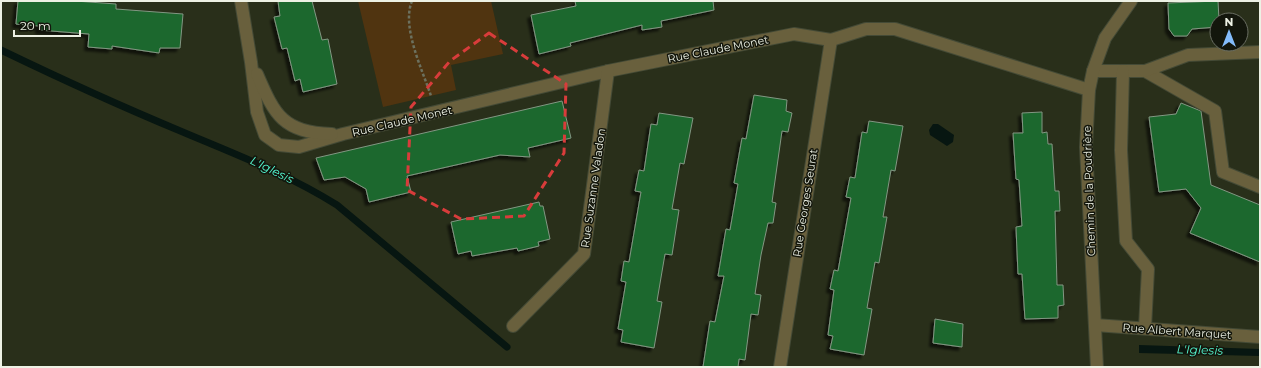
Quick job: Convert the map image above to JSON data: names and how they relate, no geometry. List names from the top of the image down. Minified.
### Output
{"streets":{"street":["Rue Claude Monet","Rue Suzanne Valadon","Chemin de la Poudrière","Rue Georges Seurat","Rue Albert Marquet"]},"crossings":[["Rue Claude Monet","Rue Suzanne Valadon"],["Rue Claude Monet","Chemin de la Poudrière"],["Rue Claude Monet","Rue Georges Seurat"],["Chemin de la Poudrière","Rue Albert Marquet"]],"water":["L'Iglesis"],"scale_bar":"20 m","north":"top"}
